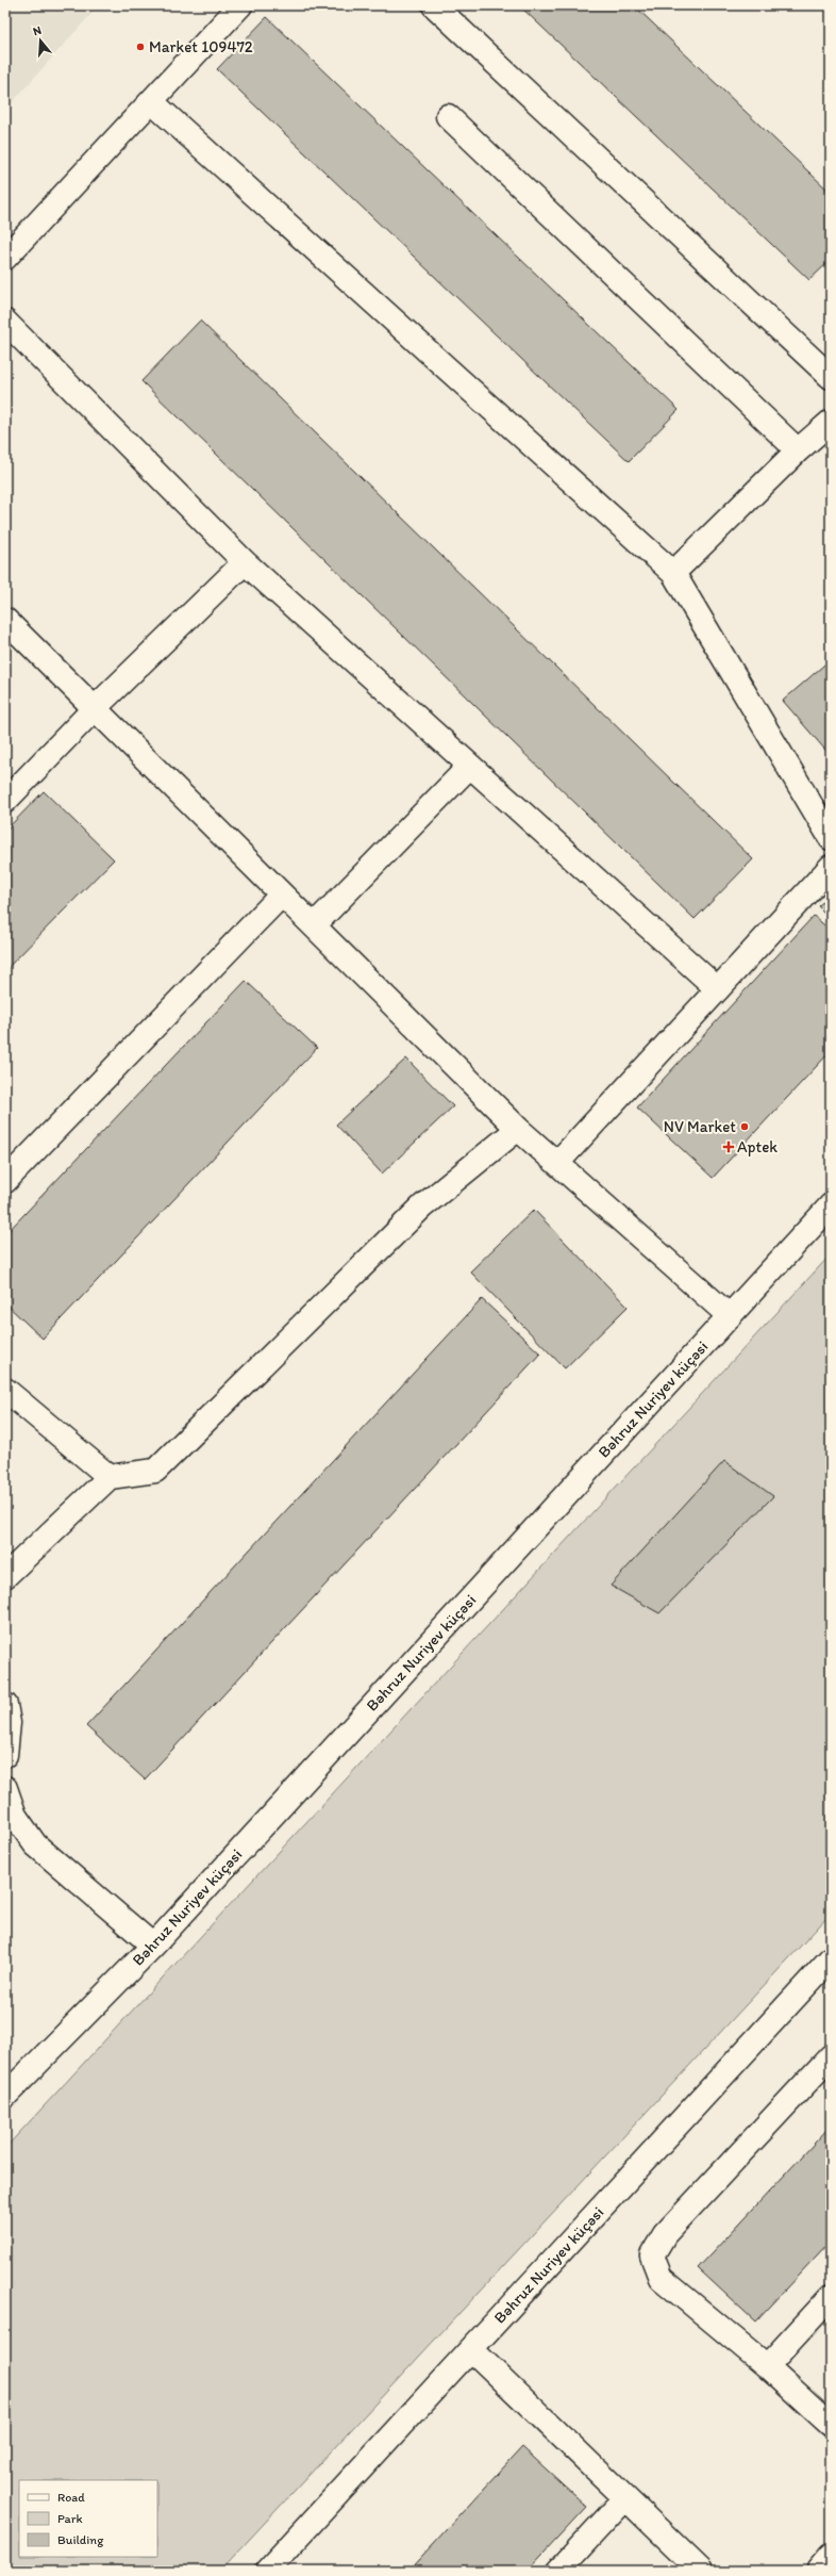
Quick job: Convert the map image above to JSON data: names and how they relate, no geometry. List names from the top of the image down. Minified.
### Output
{"streets":{"street":["Bəhruz Nuriyev küçəsi"]},"places":{"other":["Market 109472","NV Market"],"health":["Aptek"]},"legend":["Road","Park","Building"],"north":"top"}
